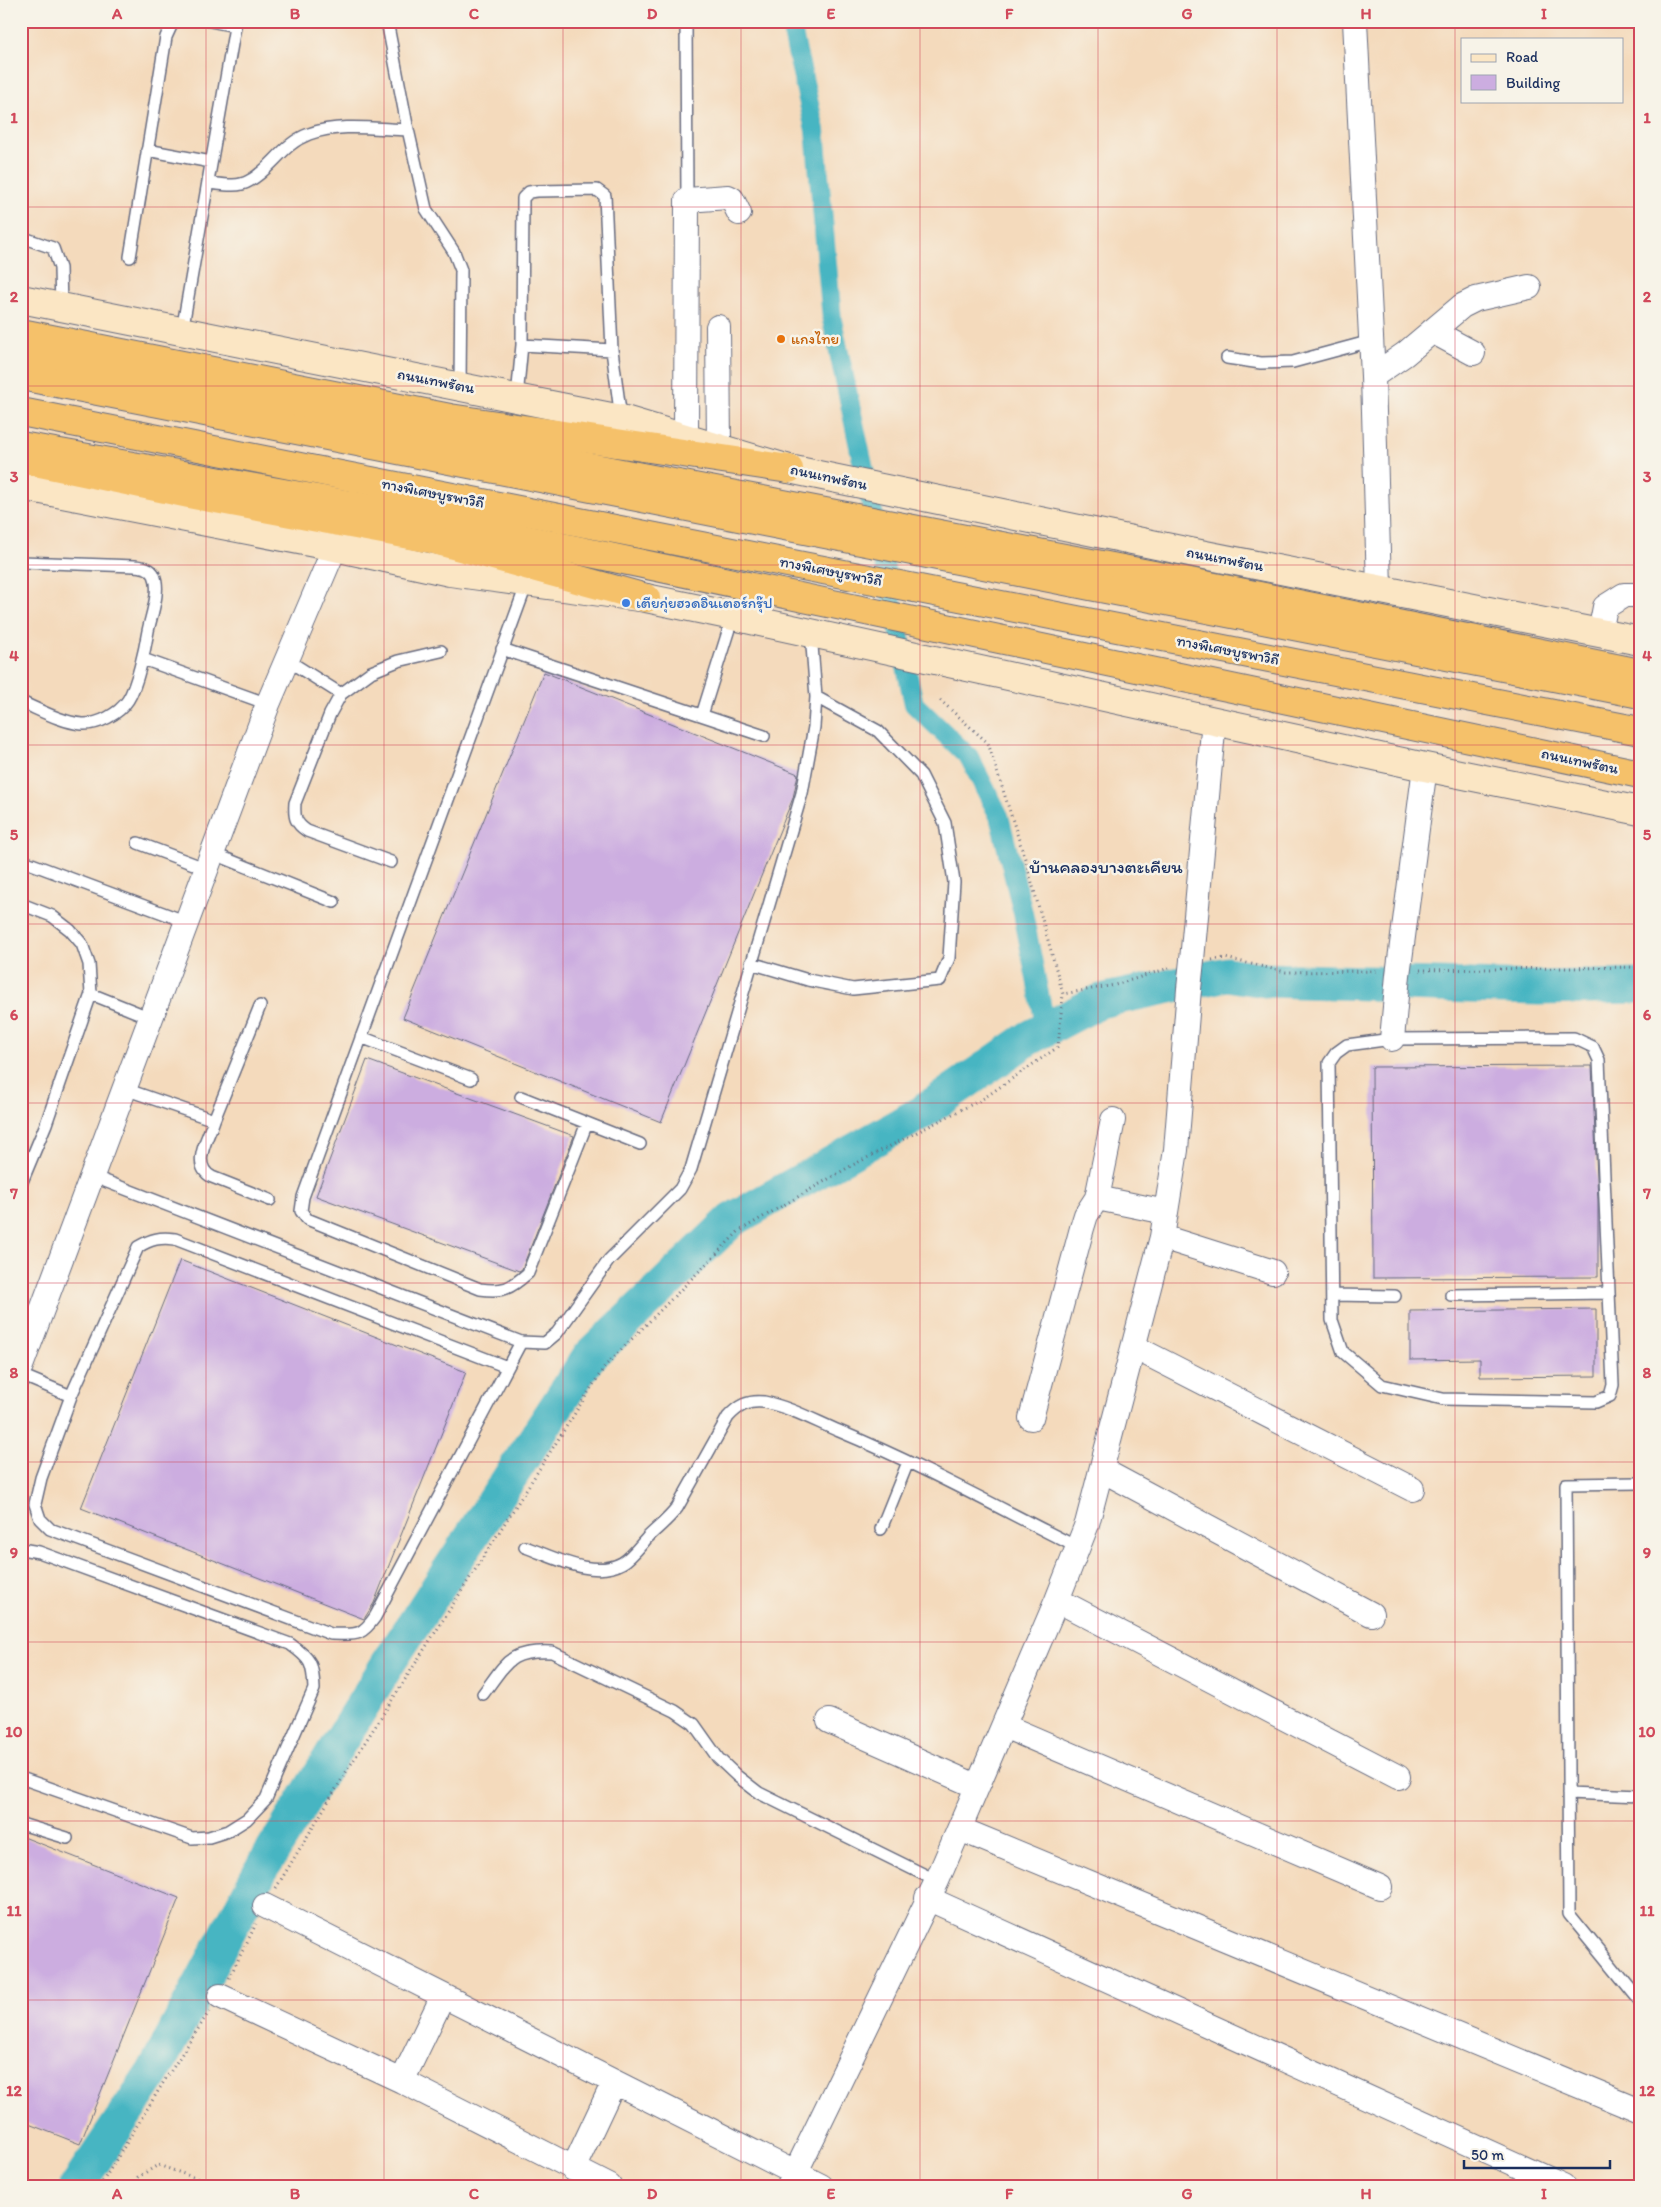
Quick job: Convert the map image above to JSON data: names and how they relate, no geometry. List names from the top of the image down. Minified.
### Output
{"streets":{"highway":["ถนนเทพรัตน","ทางพิเศษบูรพาวิถี"]},"districts":["บ้านคลองบางตะเคียน"],"places":["แกงไทย","เตียกุ่ยฮวดอินเตอร์กรุ๊ป"],"legend":["Road","Building"],"scale_bar":"50 m","grid":{"columns":["A","B","C","D","E","F","G","H","I"],"rows":["1","2","3","4","5","6","7","8","9","10","11","12"]}}
